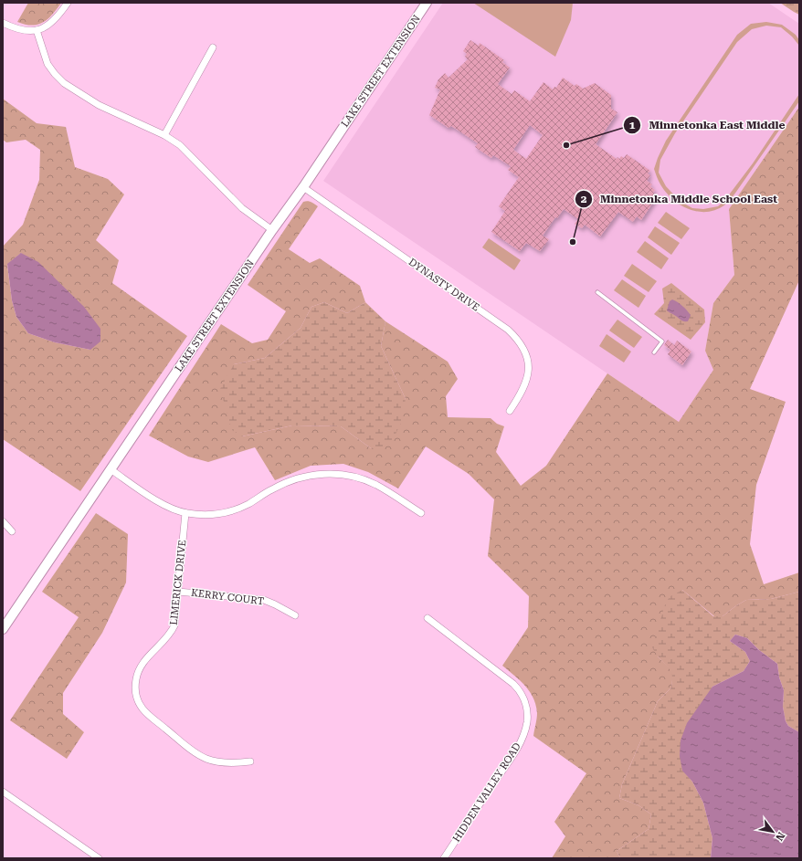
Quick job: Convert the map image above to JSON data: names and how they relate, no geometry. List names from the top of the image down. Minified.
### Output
{"streets":{"street":["LAKE STREET EXTENSION","DYNASTY DRIVE","LIMERICK DRIVE","KERRY COURT","HIDDEN VALLEY ROAD"]},"crossings":[["LAKE STREET EXTENSION","DYNASTY DRIVE"],["LIMERICK DRIVE","KERRY COURT"]],"places":["Minnetonka East Middle","Minnetonka Middle School East"],"north":"bottom right"}
